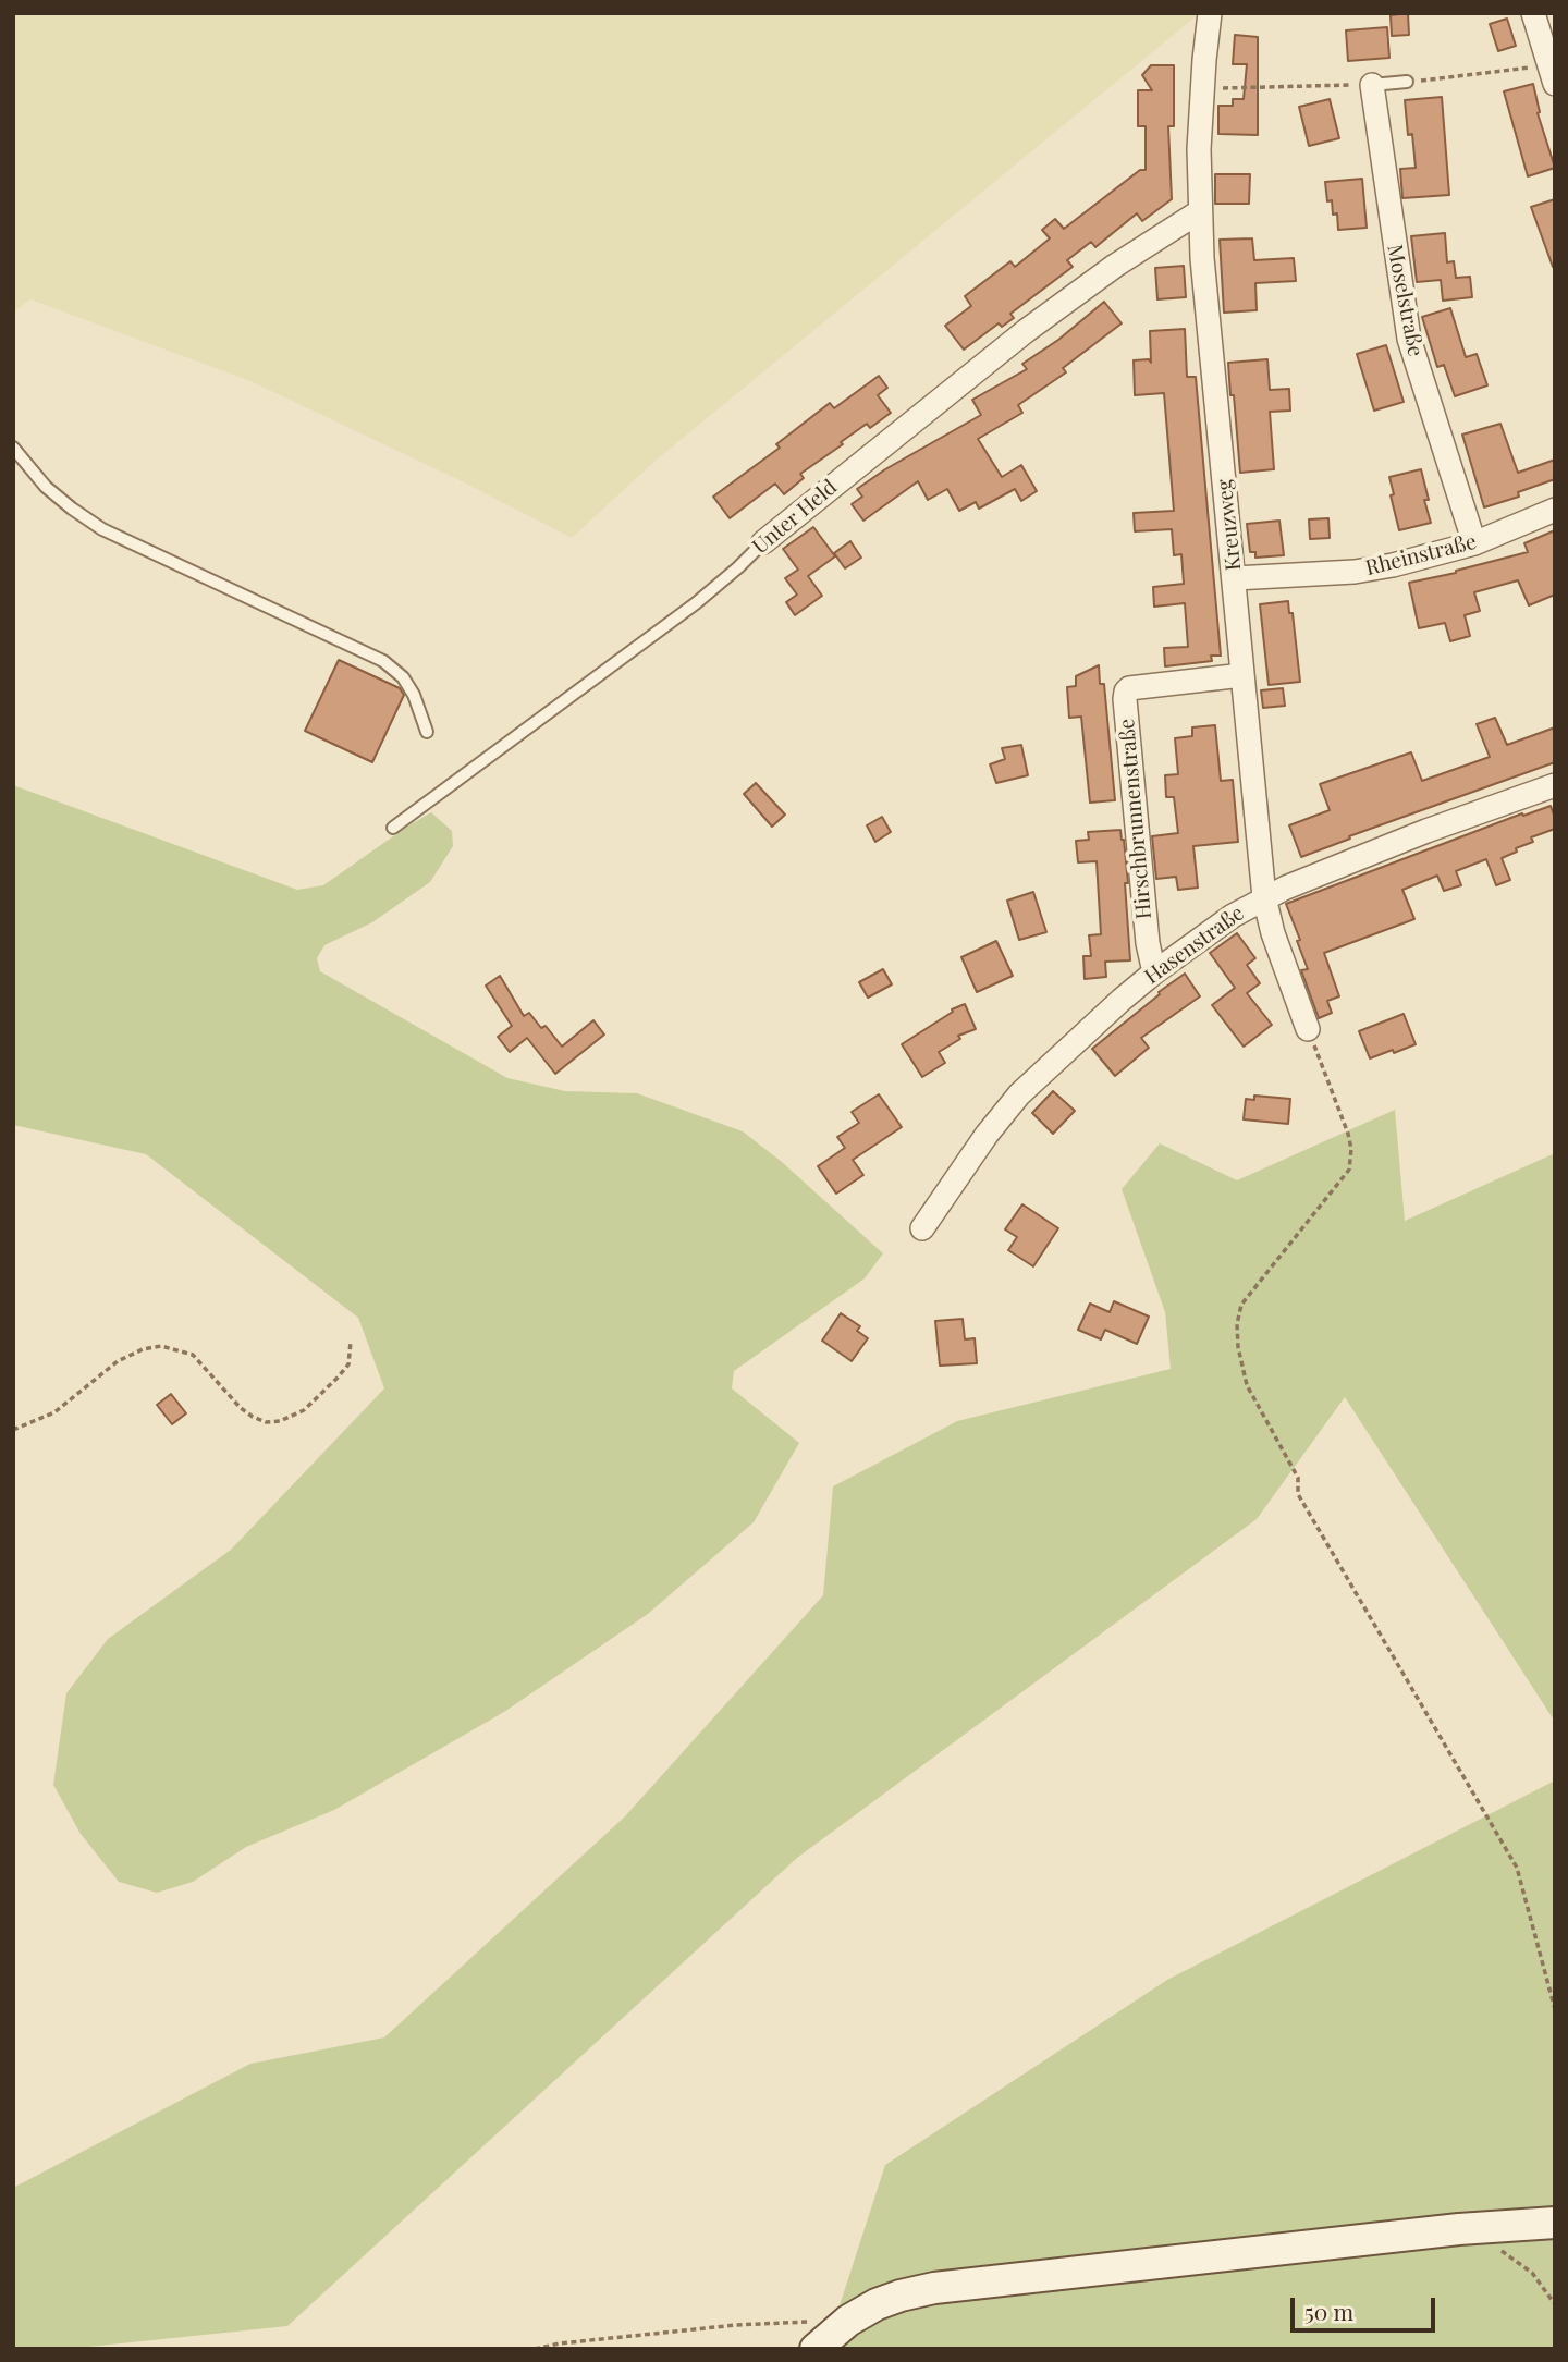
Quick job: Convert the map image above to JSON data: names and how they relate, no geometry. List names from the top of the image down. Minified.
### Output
{"streets":{"street":["Moselstraße","Unter Held","Kreuzweg","Rheinstraße","Hirschbrunnenstraße","Hasenstraße"]},"crossings":[["Moselstraße","Rheinstraße"],["Unter Held","Kreuzweg"],["Kreuzweg","Rheinstraße"],["Kreuzweg","Hirschbrunnenstraße"],["Kreuzweg","Hasenstraße"],["Hirschbrunnenstraße","Hasenstraße"]],"scale_bar":"50 m"}
